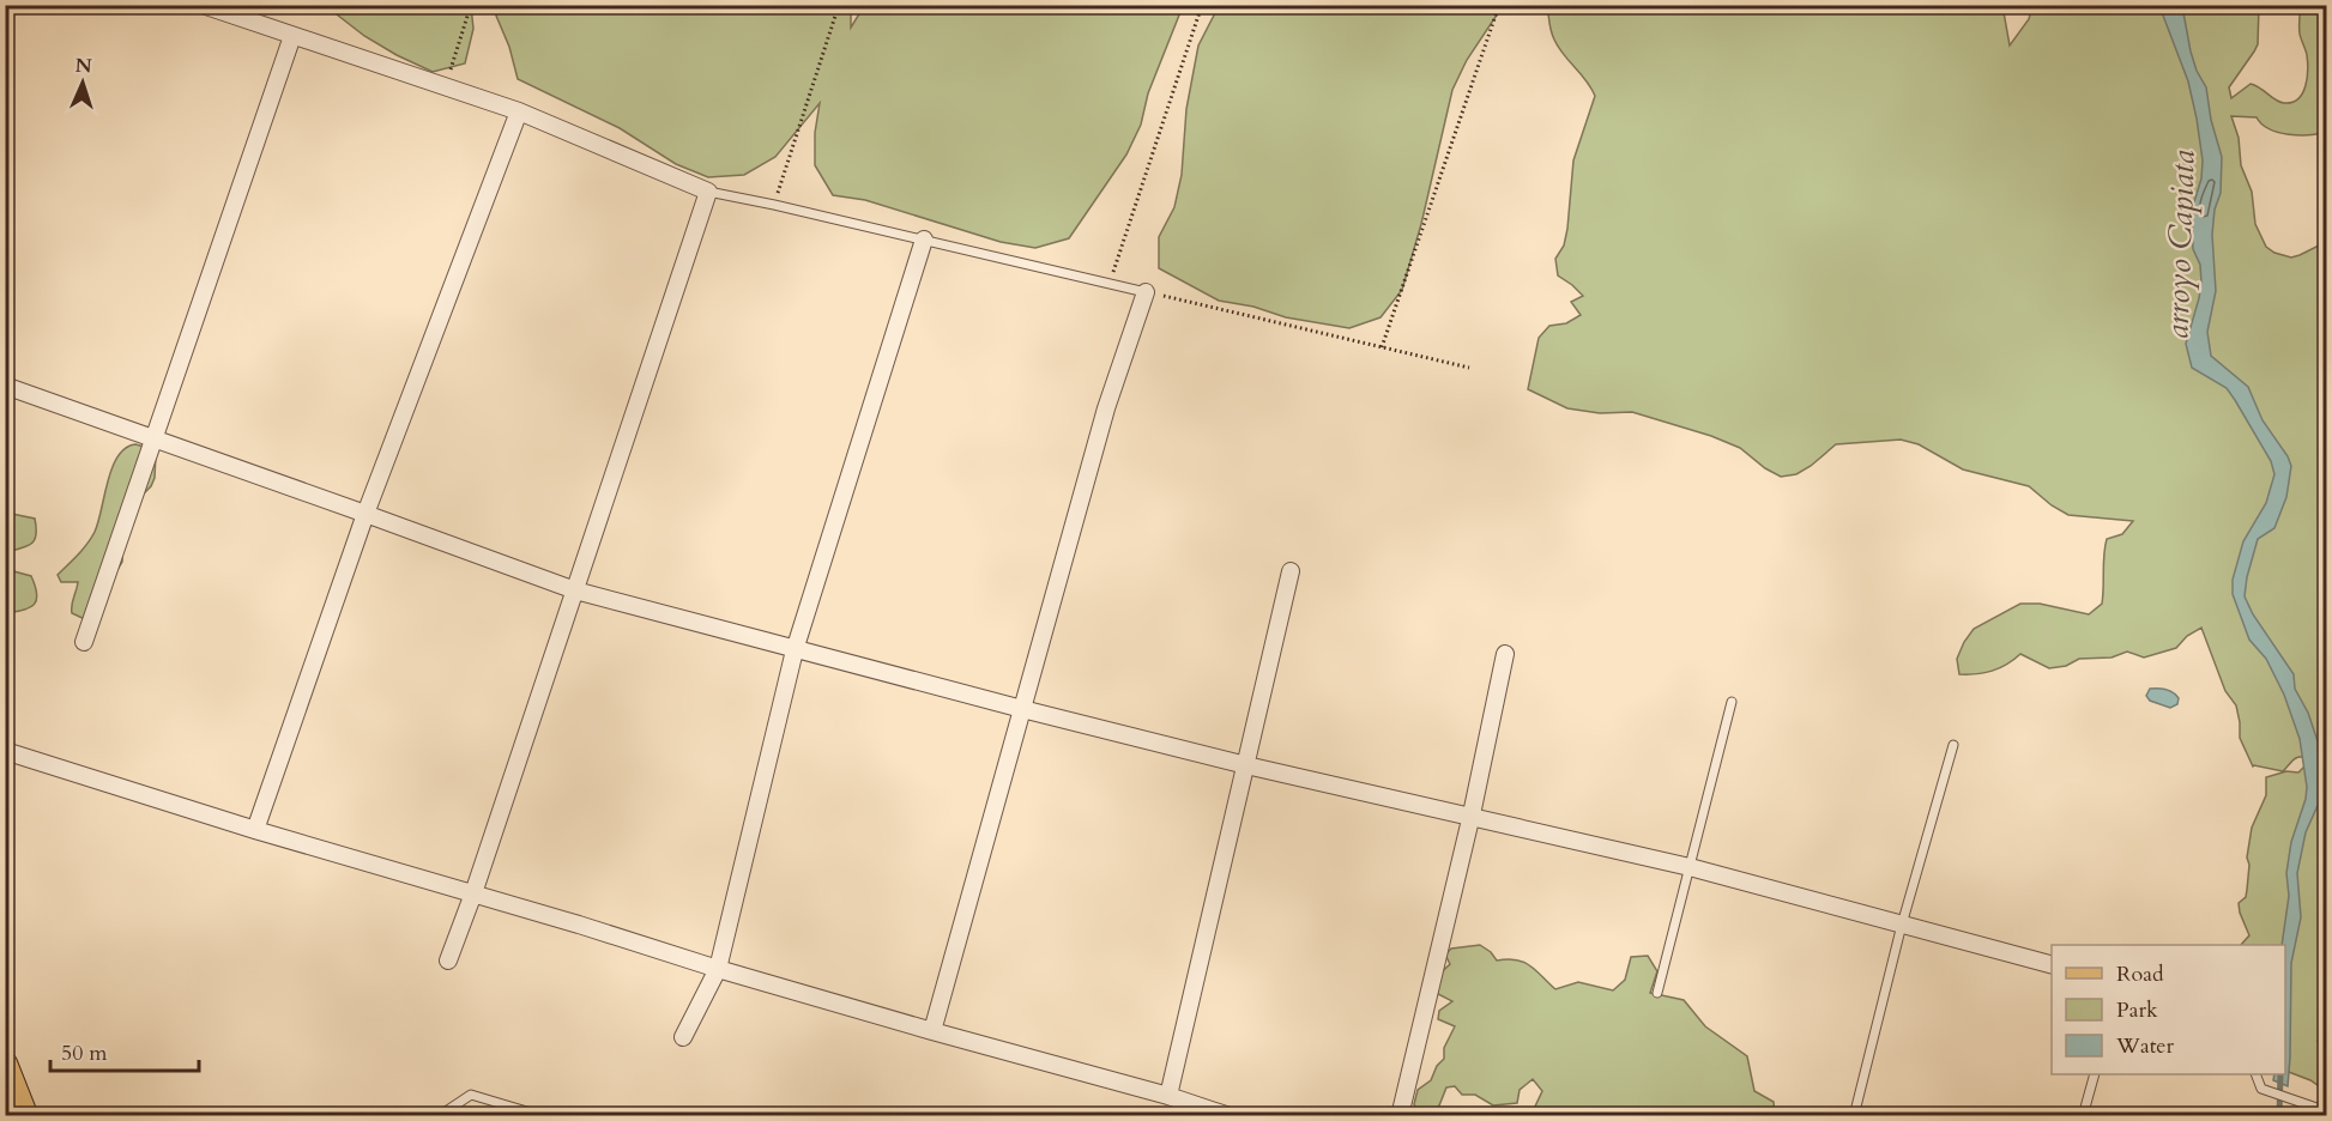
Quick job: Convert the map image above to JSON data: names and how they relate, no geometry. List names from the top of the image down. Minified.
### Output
{"water":["arroyo Capiata"],"legend":["Road","Park","Water"],"scale_bar":"50 m","north":"top"}
